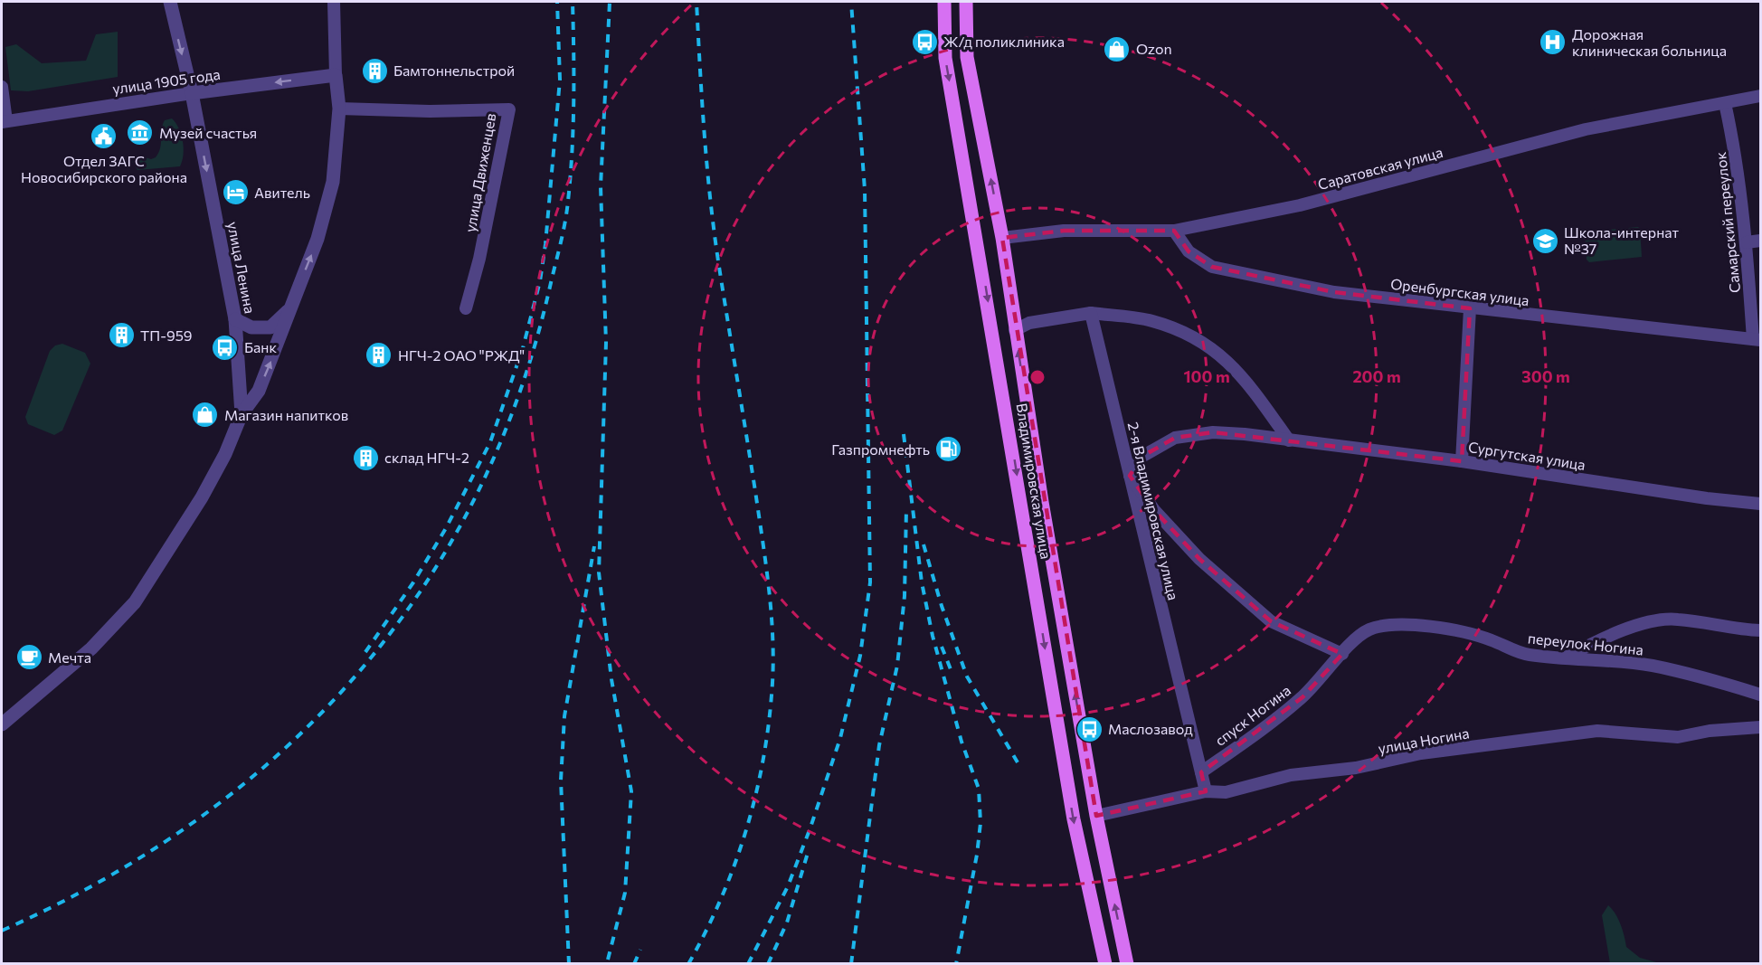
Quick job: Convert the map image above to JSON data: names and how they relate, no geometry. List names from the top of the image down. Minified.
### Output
{"streets":{"main road":["Владимировская улица"],"street":["улица 1905 года","Саратовская улица","улица Движенцев","Самарский переулок","улица Ленина","Оренбургская улица","Сургутская улица","2-я Владимировская улица","переулок Ногина","спуск Ногина","улица Ногина"]},"crossings":[["улица 1905 года","улица Ленина"],["Саратовская улица","Самарский переулок"],["Саратовская улица","Оренбургская улица"],["Саратовская улица","Владимировская улица"],["Самарский переулок","Оренбургская улица"],["Сургутская улица","2-я Владимировская улица"],["Владимировская улица","улица Ногина"],["2-я Владимировская улица","спуск Ногина"],["2-я Владимировская улица","улица Ногина"],["переулок Ногина","спуск Ногина"]],"one_way":["улица 1905 года","улица Ленина"],"places":{"bus stop":["Ж/д поликлиника","Банк","Маслозавод"],"hospital":["Дорожная клиническая больница"],"shop":["Ozon","Магазин напитков"],"building":["Бамтоннельстрой","ТП-959","НГЧ-2 ОАО \"РЖД\"","склад НГЧ-2"],"museum":["Музей счастья"],"public building":["Отдел ЗАГС Новосибирского района"],"hotel":["Авитель"],"school or university":["Школа-интернат №37"],"fuel station":["Газпромнефть"],"cafe":["Мечта"]},"rings":["100 m","200 m","300 m"]}
